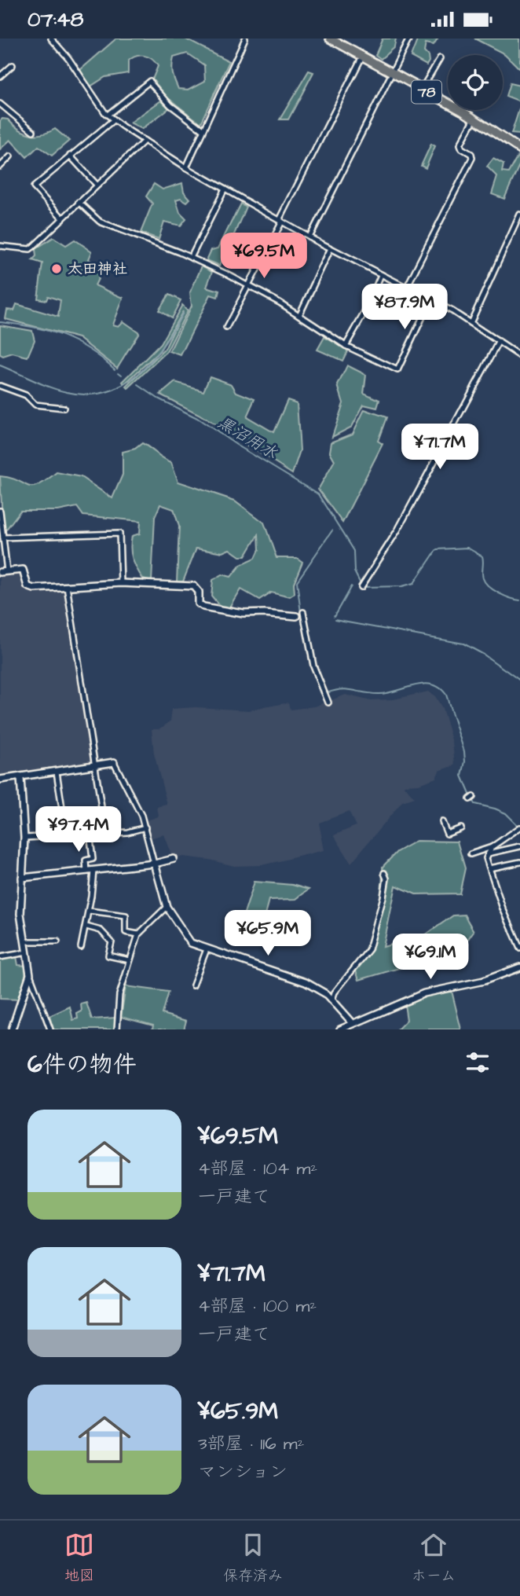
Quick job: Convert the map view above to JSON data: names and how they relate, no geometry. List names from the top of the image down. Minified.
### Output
{"streets":{"main road":["78"]},"water":["黒沼用水"],"places":["太田神社"],"page":{"status":"07:48","price":["¥69.5M","¥87.9M","¥71.7M","¥97.4M","¥65.9M","¥69.1M"],"heading":"6件の物件","list":[{"name":"¥69.5M","note":"4部屋 · 104 m² · 一戸建て"},{"name":"¥71.7M","note":"4部屋 · 100 m² · 一戸建て"},{"name":"¥65.9M","note":"3部屋 · 116 m² · マンション"}],"tabs":["地図","保存済み","ホーム"]}}
